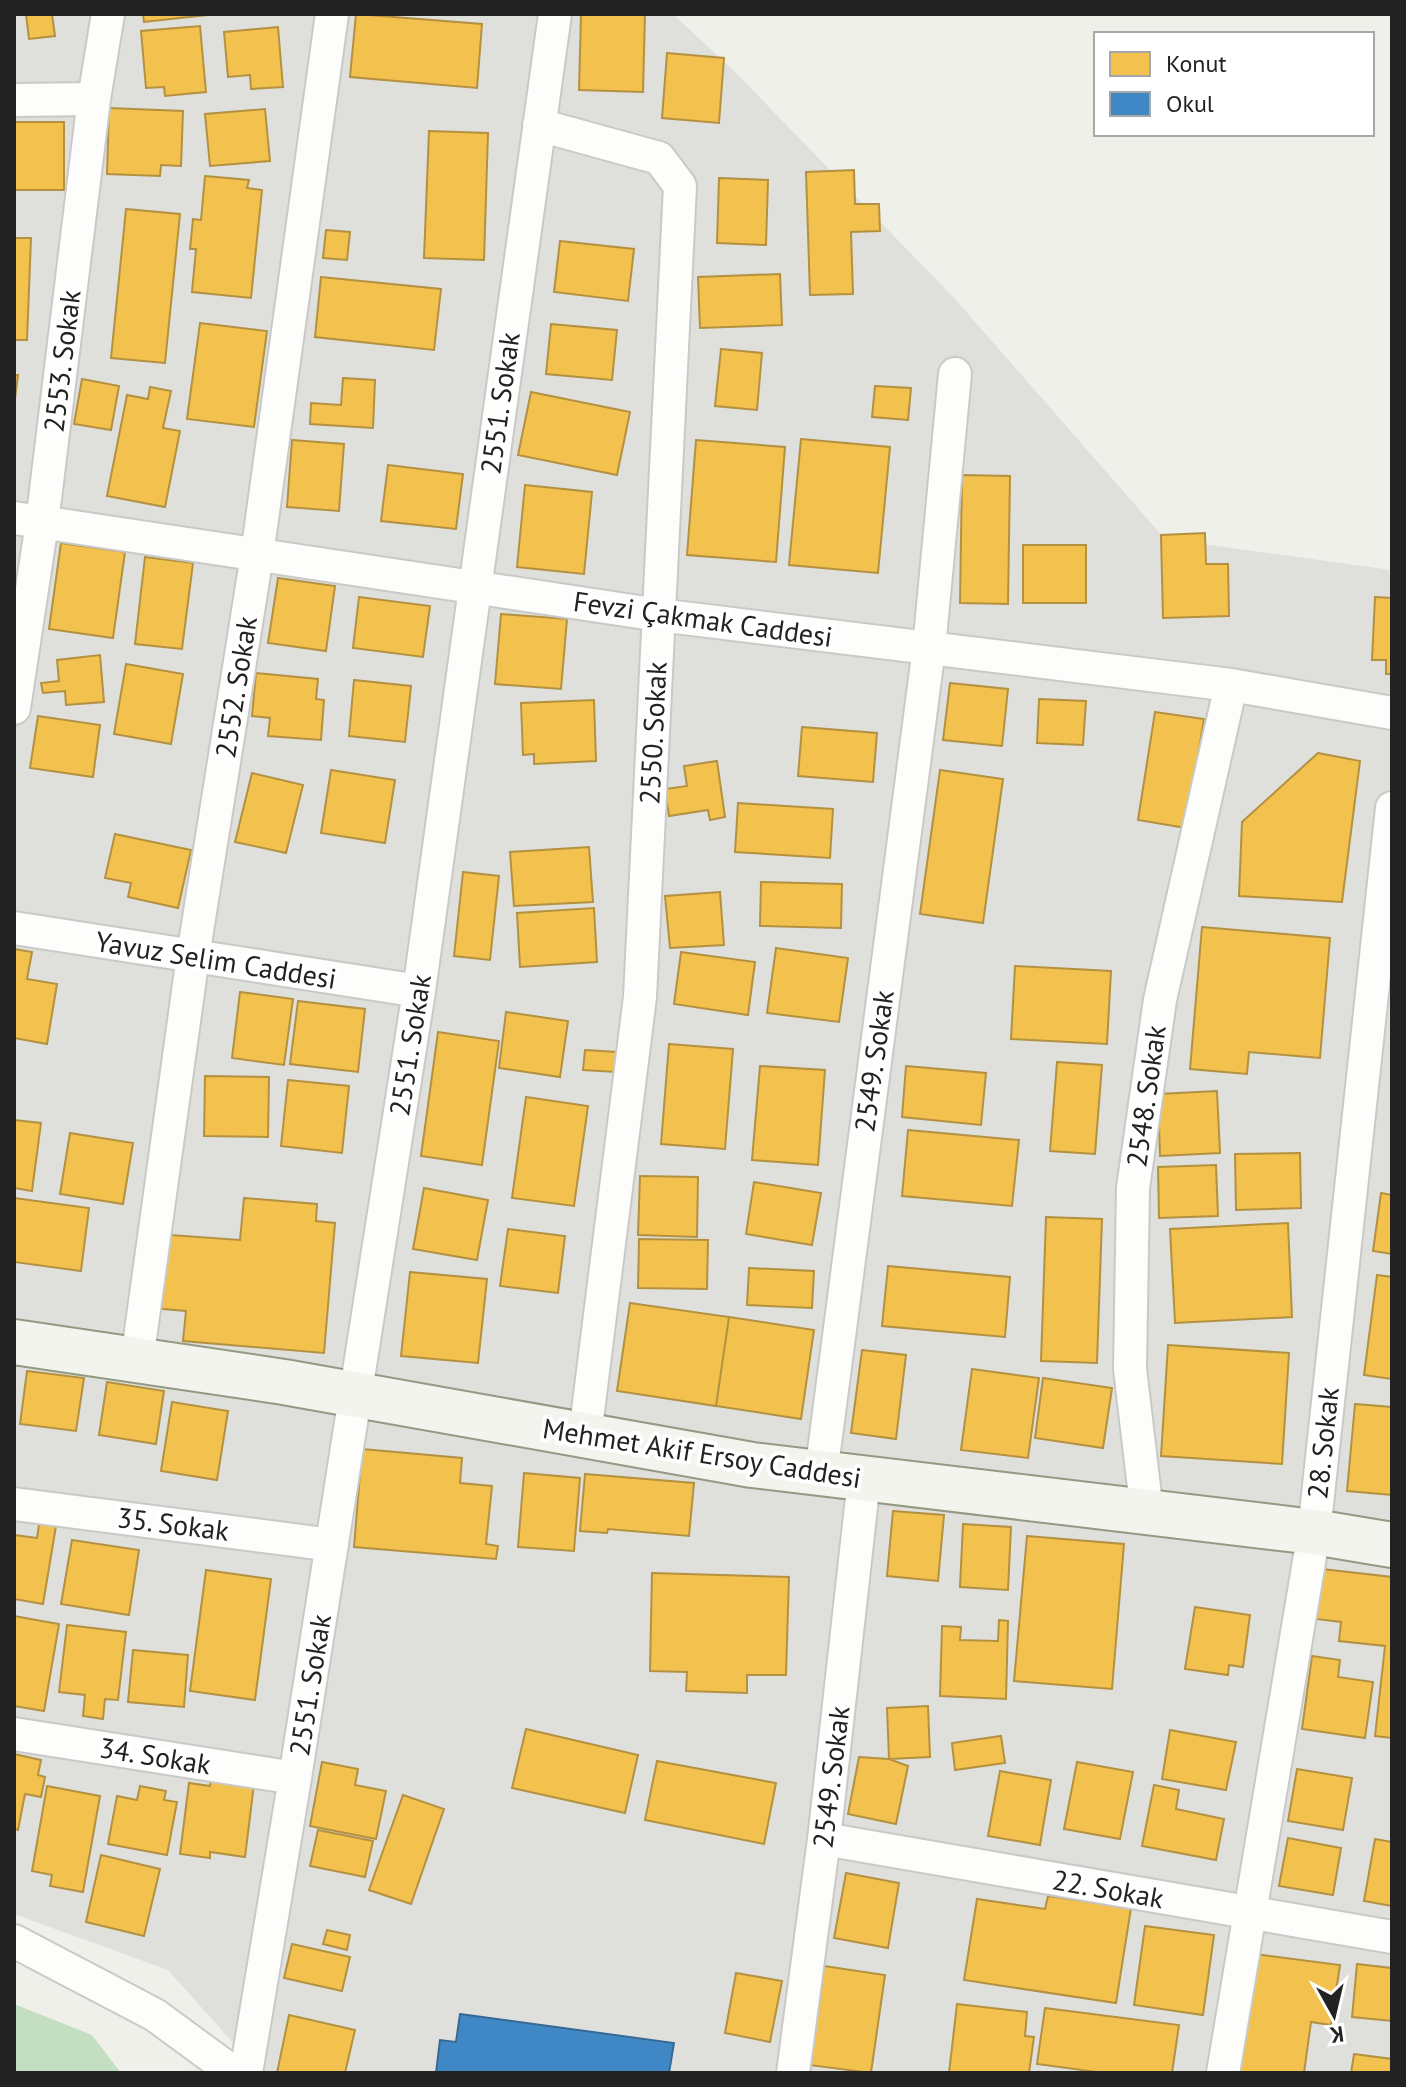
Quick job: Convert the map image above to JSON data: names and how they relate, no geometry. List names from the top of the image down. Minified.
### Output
{"streets":{"street":["2553. Sokak","2551. Sokak","Fevzi Çakmak Caddesi","2552. Sokak","2550. Sokak","Yavuz Selim Caddesi","2549. Sokak","2548. Sokak","28. Sokak","Mehmet Akif Ersoy Caddesi","35. Sokak","34. Sokak","22. Sokak"]},"crossings":[["2553. Sokak","Fevzi Çakmak Caddesi"],["2551. Sokak","Fevzi Çakmak Caddesi"],["2551. Sokak","2550. Sokak"],["2551. Sokak","Yavuz Selim Caddesi"],["2551. Sokak","Mehmet Akif Ersoy Caddesi"],["2551. Sokak","35. Sokak"],["2551. Sokak","34. Sokak"],["Fevzi Çakmak Caddesi","2552. Sokak"],["Fevzi Çakmak Caddesi","2550. Sokak"],["Fevzi Çakmak Caddesi","2549. Sokak"],["Fevzi Çakmak Caddesi","2548. Sokak"],["2552. Sokak","Yavuz Selim Caddesi"],["2552. Sokak","Mehmet Akif Ersoy Caddesi"],["2550. Sokak","Mehmet Akif Ersoy Caddesi"],["2549. Sokak","Mehmet Akif Ersoy Caddesi"],["2549. Sokak","22. Sokak"],["2548. Sokak","Mehmet Akif Ersoy Caddesi"],["28. Sokak","Mehmet Akif Ersoy Caddesi"],["28. Sokak","22. Sokak"]],"legend":["Konut","Okul"],"north":"bottom"}
